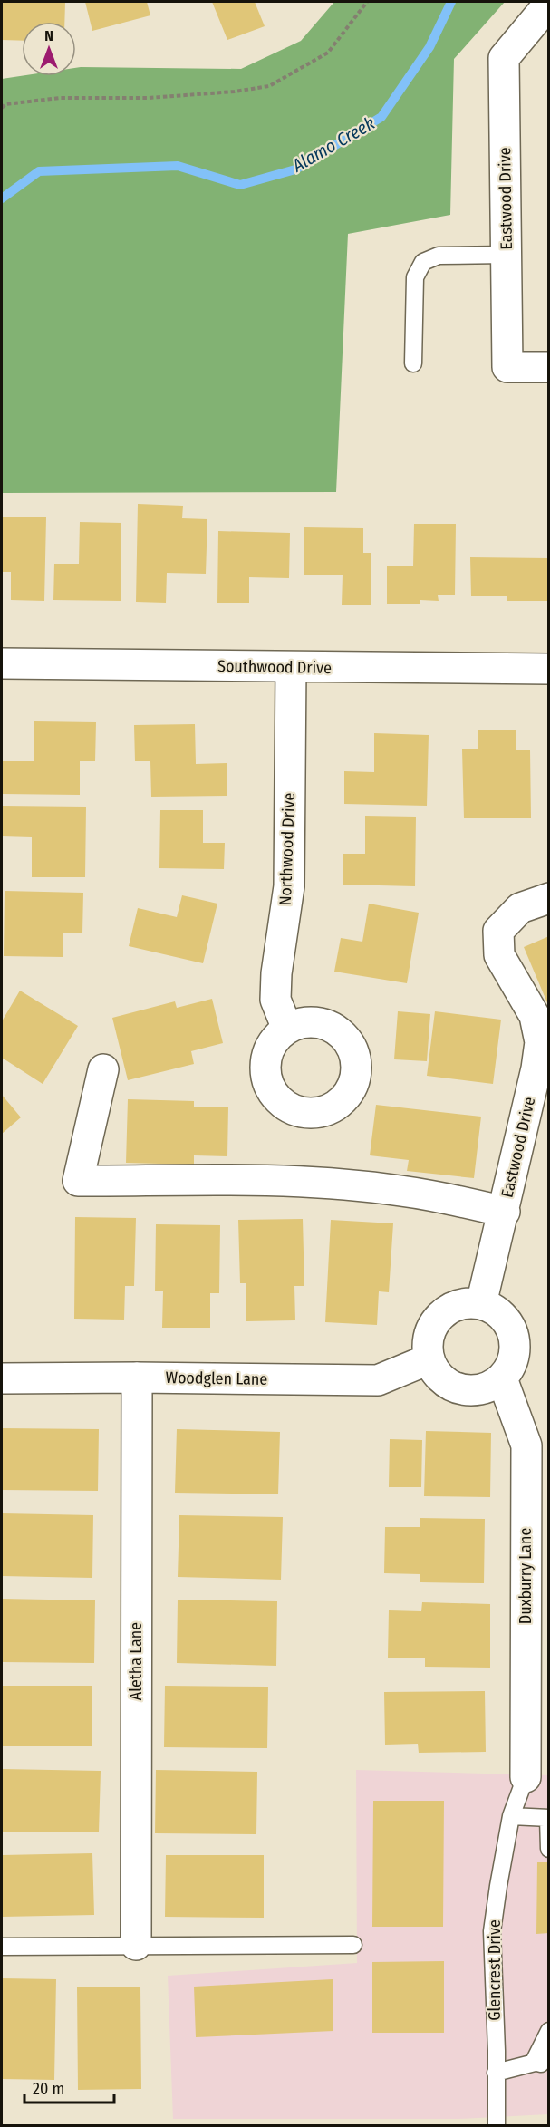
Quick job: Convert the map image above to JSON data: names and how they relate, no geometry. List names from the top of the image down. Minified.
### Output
{"streets":{"street":["Eastwood Drive","Southwood Drive","Northwood Drive","Woodglen Lane","Duxburry Lane","Aletha Lane"],"lane":["Glencrest Drive"]},"crossings":[["Eastwood Drive","Woodglen Lane"],["Eastwood Drive","Duxburry Lane"],["Southwood Drive","Northwood Drive"],["Woodglen Lane","Duxburry Lane"],["Woodglen Lane","Aletha Lane"],["Duxburry Lane","Glencrest Drive"]],"water":["Alamo Creek"],"scale_bar":"20 m","north":"top"}
